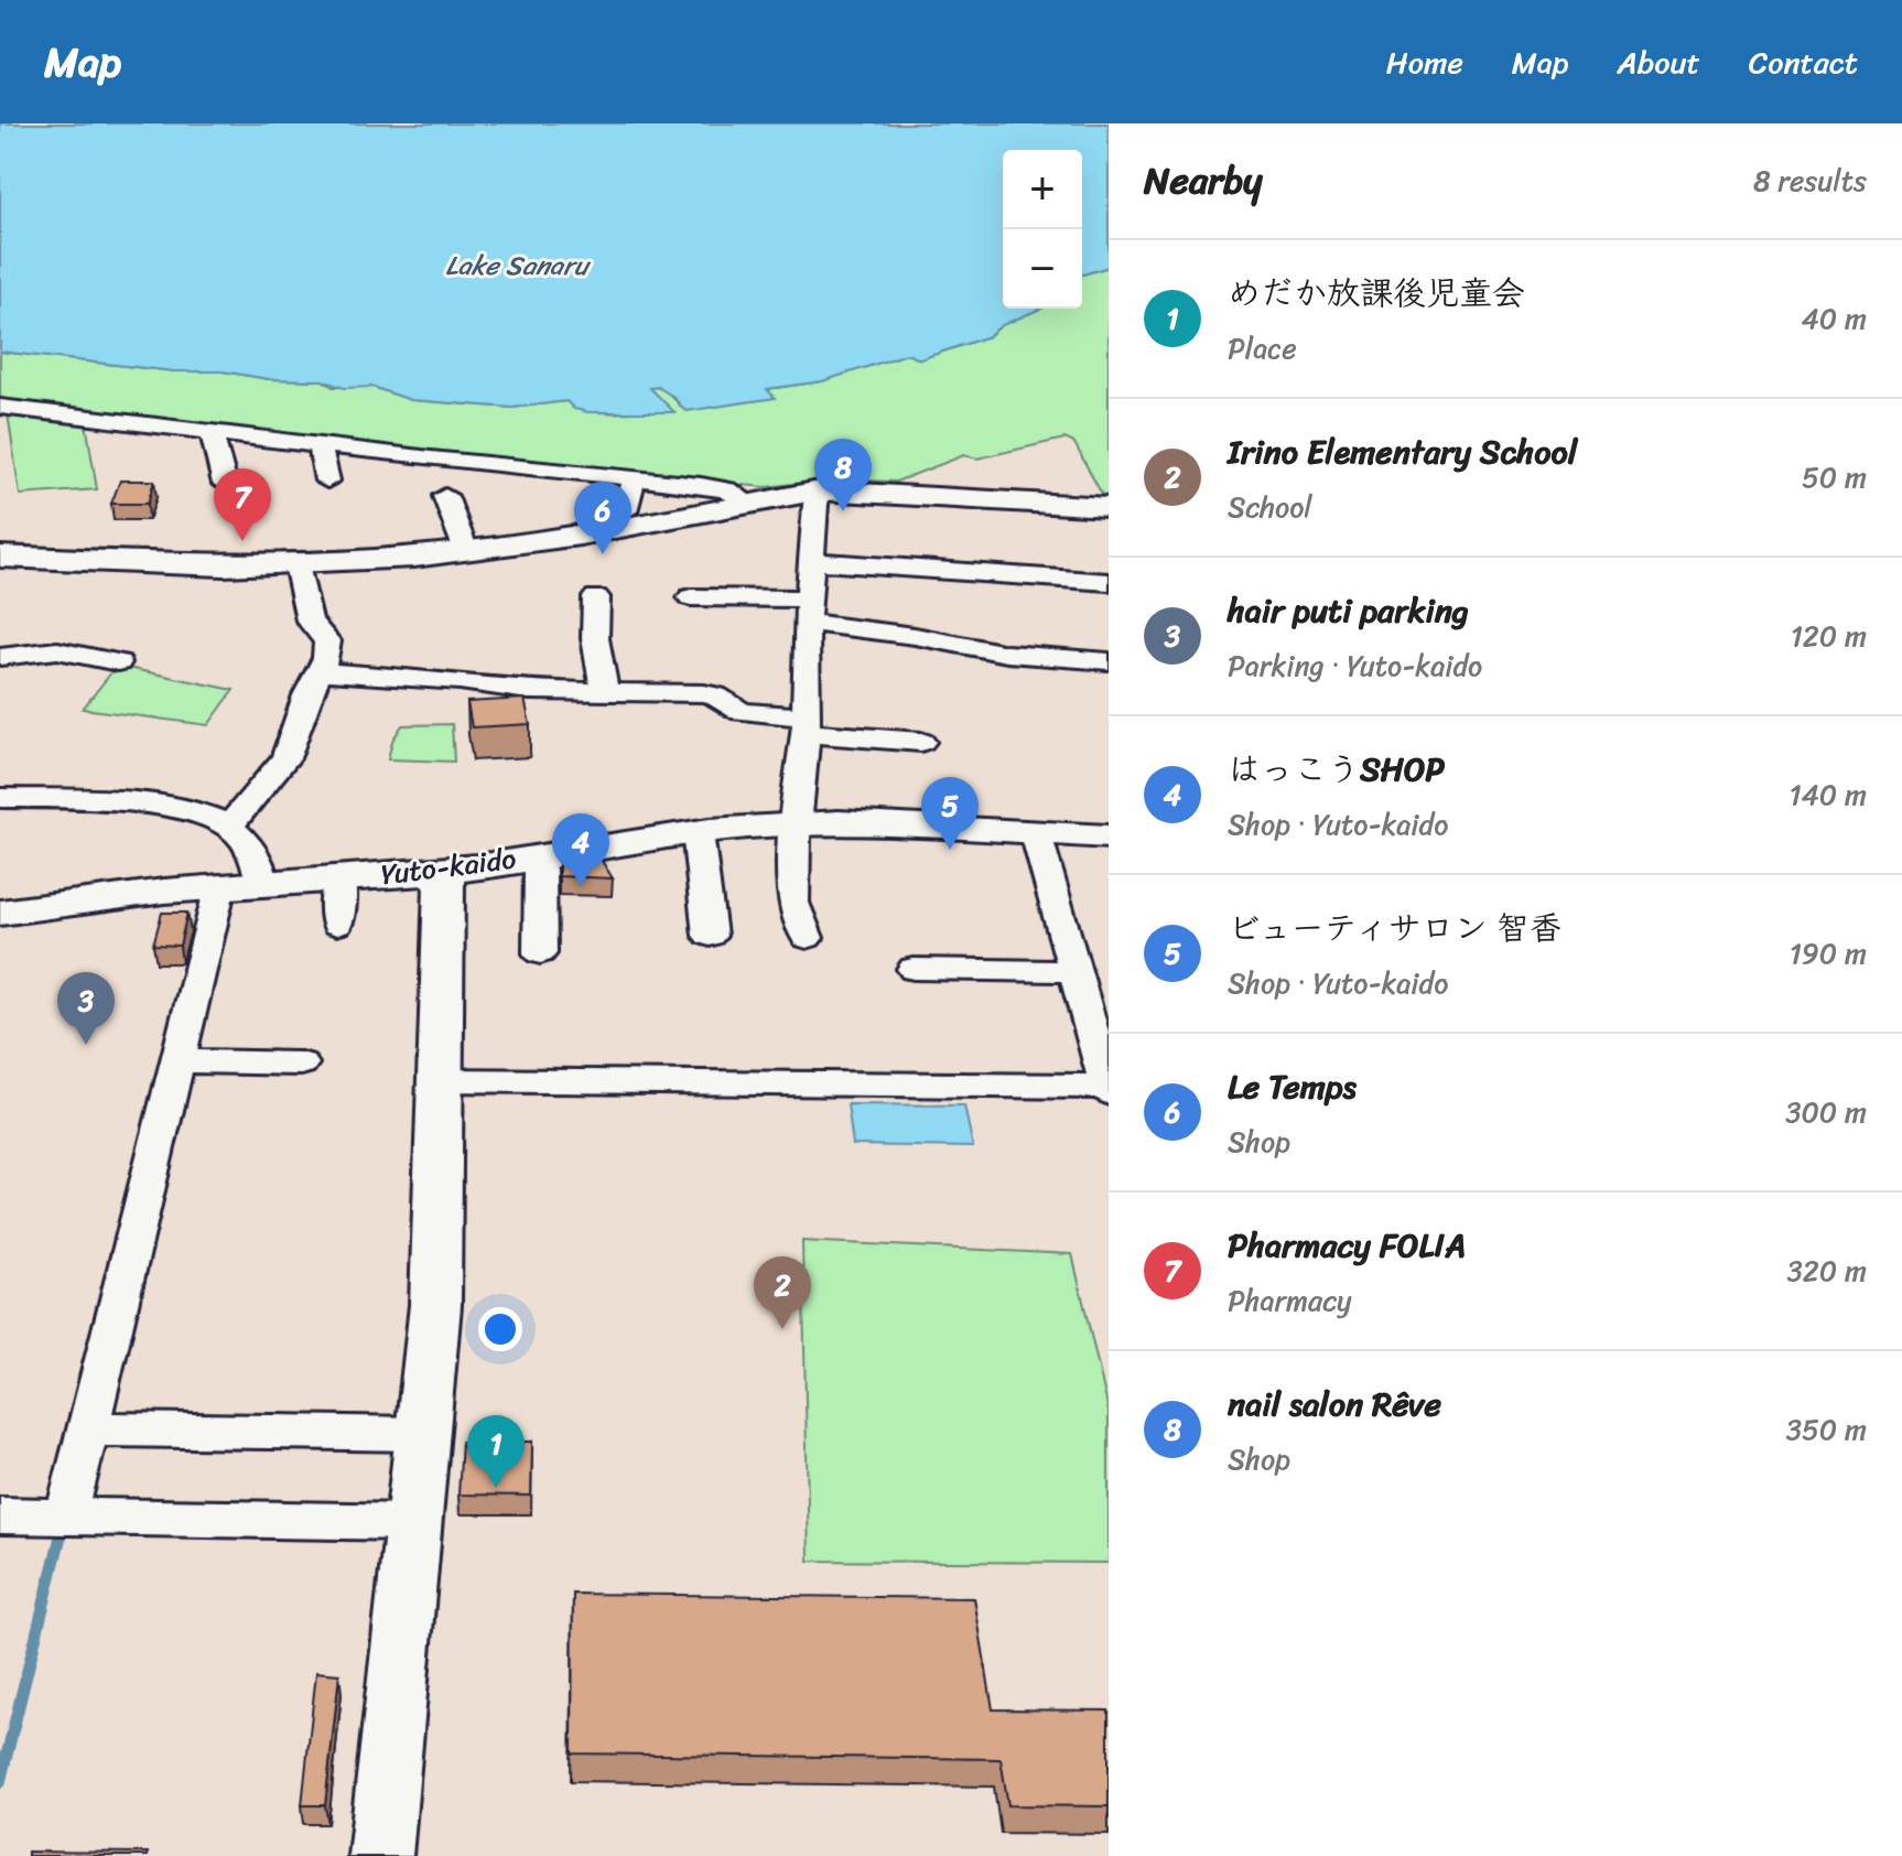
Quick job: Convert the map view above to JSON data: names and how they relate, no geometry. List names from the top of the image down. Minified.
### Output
{"streets":{"street":["Yuto-kaido"]},"water":["Lake Sanaru"],"page":{"header":"Map","nav":["Home","Map","About","Contact"],"heading":["Nearby","8 results"],"map_buttons":["+","−"],"list":[{"mark":"1","name":"めだか放課後児童会","note":"Place","value":"40 m"},{"mark":"2","name":"Irino Elementary School","note":"School","value":"50 m"},{"mark":"3","name":"hair puti parking","note":"Parking · Yuto-kaido","value":"120 m"},{"mark":"4","name":"はっこうSHOP","note":"Shop · Yuto-kaido","value":"140 m"},{"mark":"5","name":"ビューティサロン 智香","note":"Shop · Yuto-kaido","value":"190 m"},{"mark":"6","name":"Le Temps","note":"Shop","value":"300 m"},{"mark":"7","name":"Pharmacy FOLIA","note":"Pharmacy","value":"320 m"},{"mark":"8","name":"nail salon Rêve","note":"Shop","value":"350 m"}],"pins":["8","7","6","5","4","3","2","1"]}}
